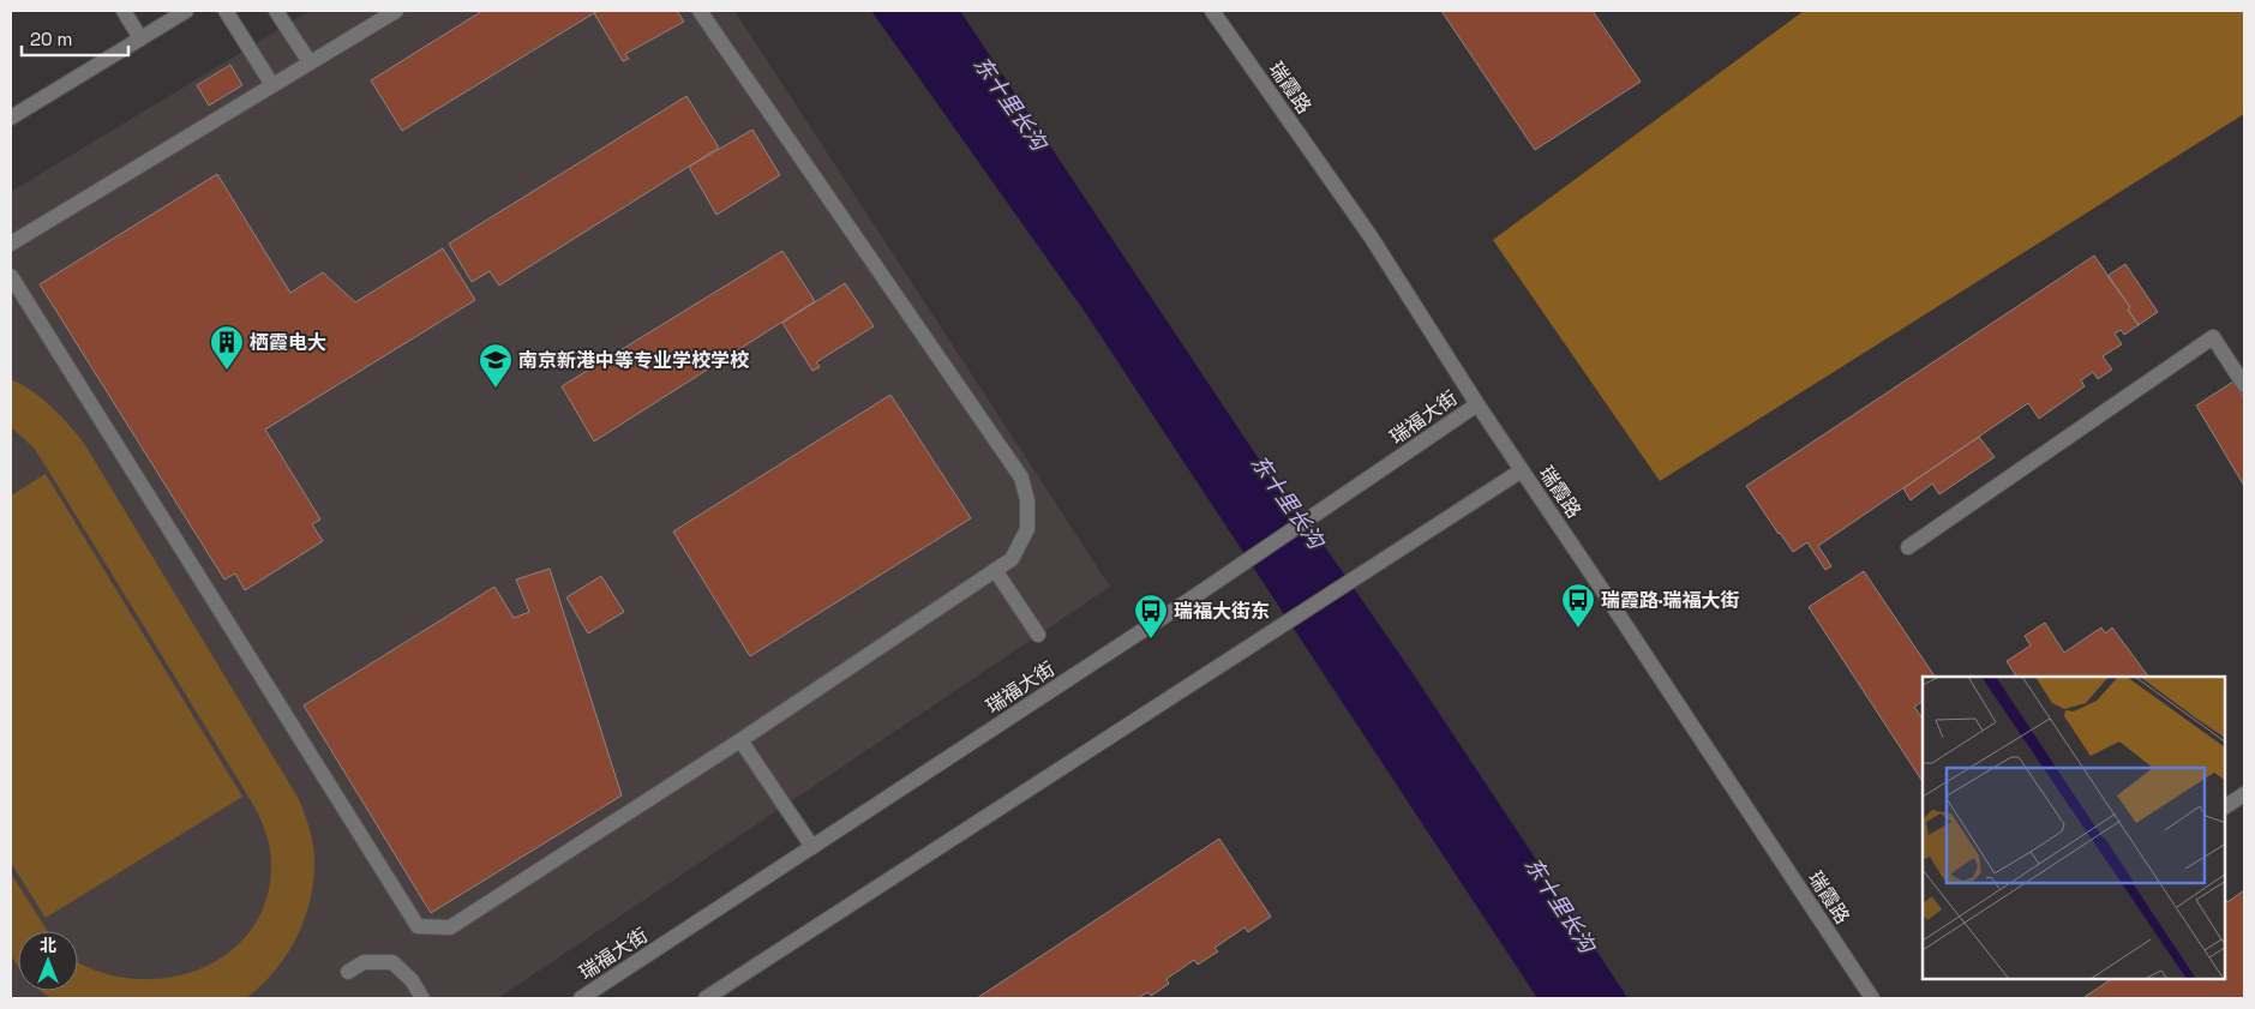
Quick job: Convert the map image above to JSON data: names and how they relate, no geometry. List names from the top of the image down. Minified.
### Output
{"streets":{"street":["瑞霞路","瑞福大街"]},"crossings":[["瑞霞路","瑞福大街"]],"water":["东十里长沟"],"places":{"building":["栖霞电大"],"school or university":["南京新港中等专业学校学校"],"bus stop":["瑞霞路·瑞福大街","瑞福大街东"]},"scale_bar":"20 m","north":"top"}
